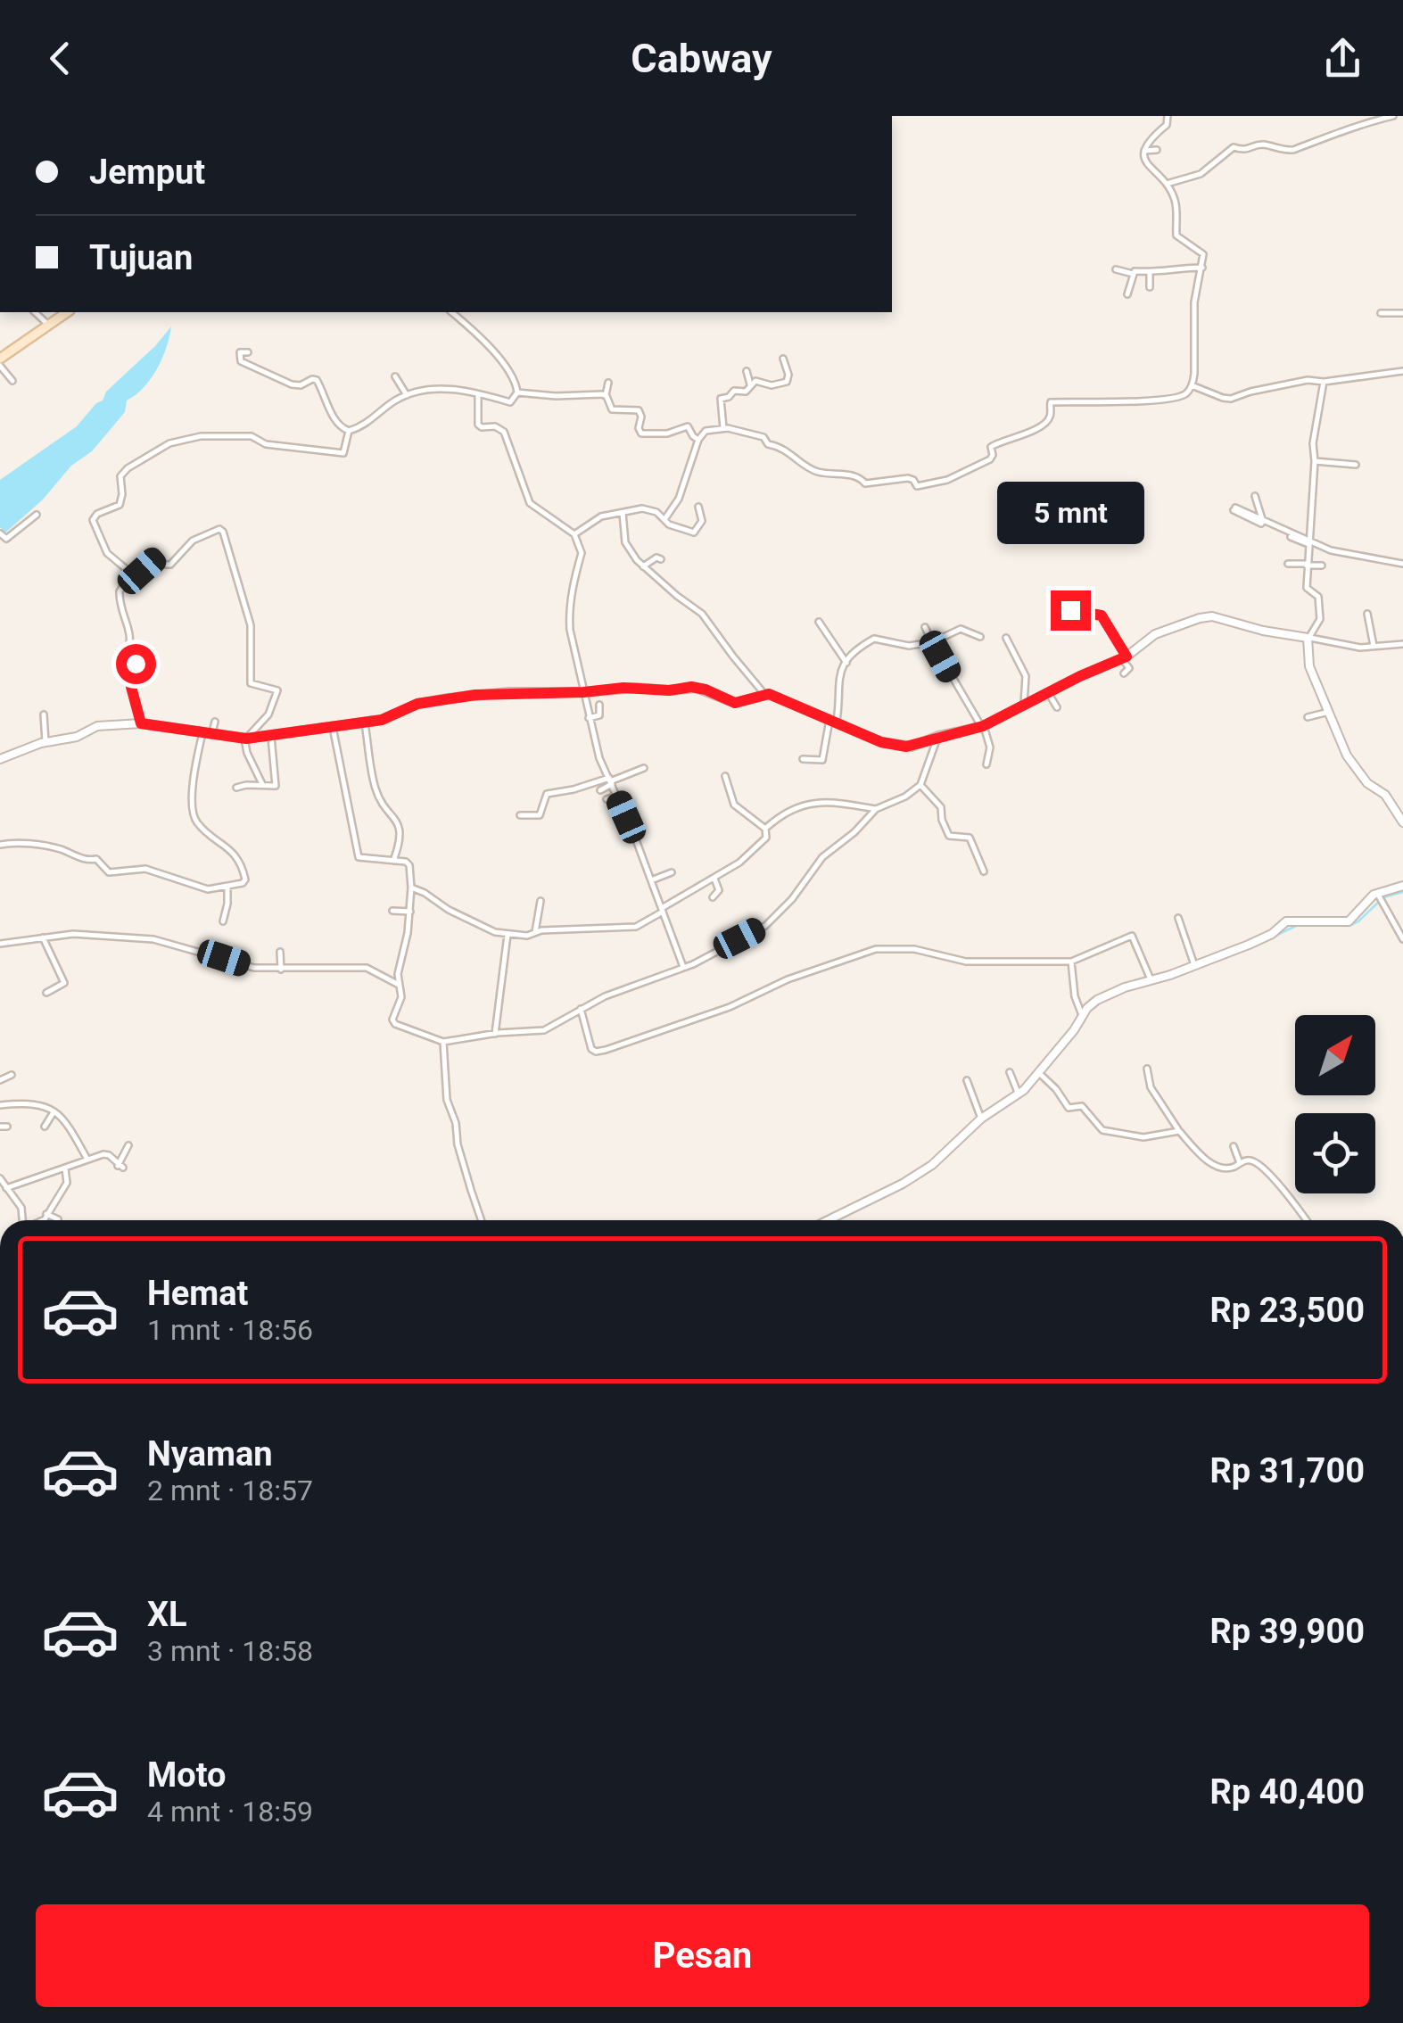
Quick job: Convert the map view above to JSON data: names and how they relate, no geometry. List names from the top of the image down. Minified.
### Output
{"north":"top right","page":{"header":"Cabway","banner":["Jemput","Tujuan"],"bubble":"5 mnt","list":[{"name":"Hemat","note":"1 mnt · 18:56","value":"Rp 23,500"},{"name":"Nyaman","note":"2 mnt · 18:57","value":"Rp 31,700"},{"name":"XL","note":"3 mnt · 18:58","value":"Rp 39,900"},{"name":"Moto","note":"4 mnt · 18:59","value":"Rp 40,400"}],"buttons":"Pesan"}}
